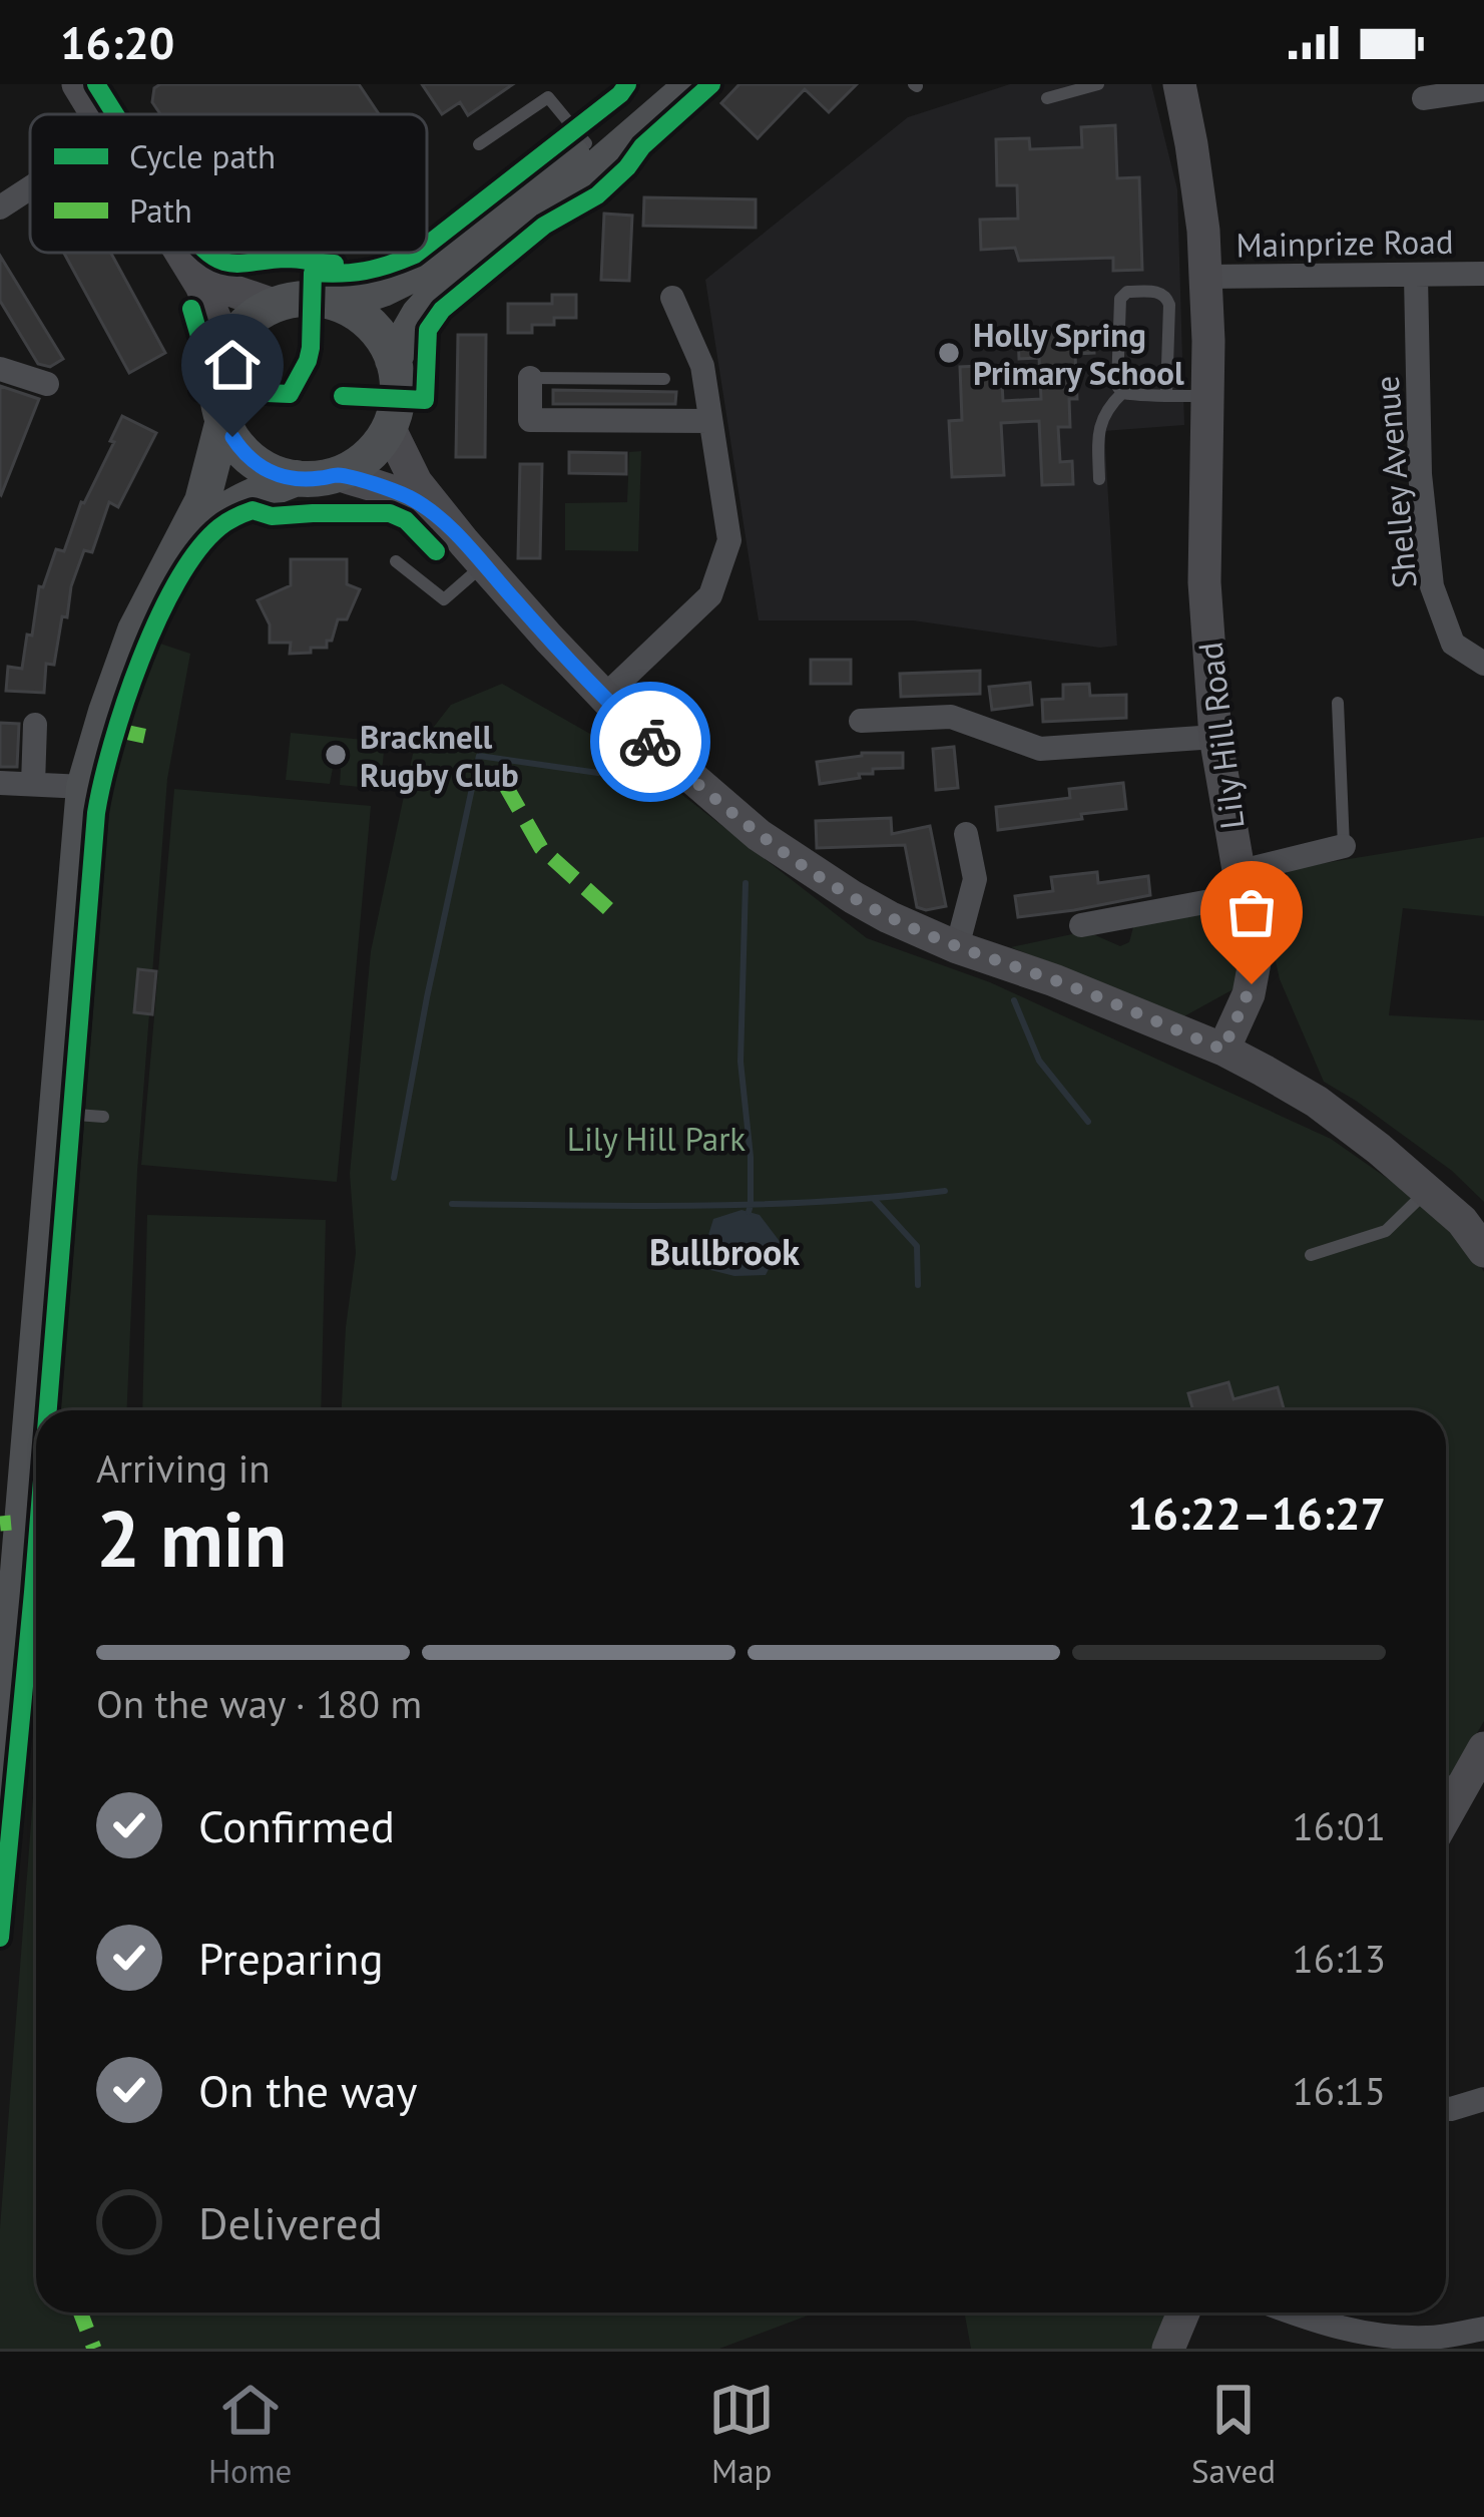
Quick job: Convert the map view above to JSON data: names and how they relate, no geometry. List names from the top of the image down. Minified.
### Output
{"streets":{"street":["Mainprize Road","Shelley Avenue","Lily Hill Road"]},"crossings":[["Mainprize Road","Shelley Avenue"],["Mainprize Road","Lily Hill Road"]],"districts":["Bullbrook"],"parks":["Lily Hill Park"],"places":["Holly Spring Primary School","Bracknell Rugby Club"],"legend":["Cycle path","Path"],"page":{"status":"16:20","heading":["2 min","Arriving in","16:22–16:27"],"bar":"On the way · 180 m","list":[["Confirmed","16:01"],["Preparing","16:13"],["On the way","16:15"],"Delivered"],"tabs":["Home","Map","Saved"]}}
